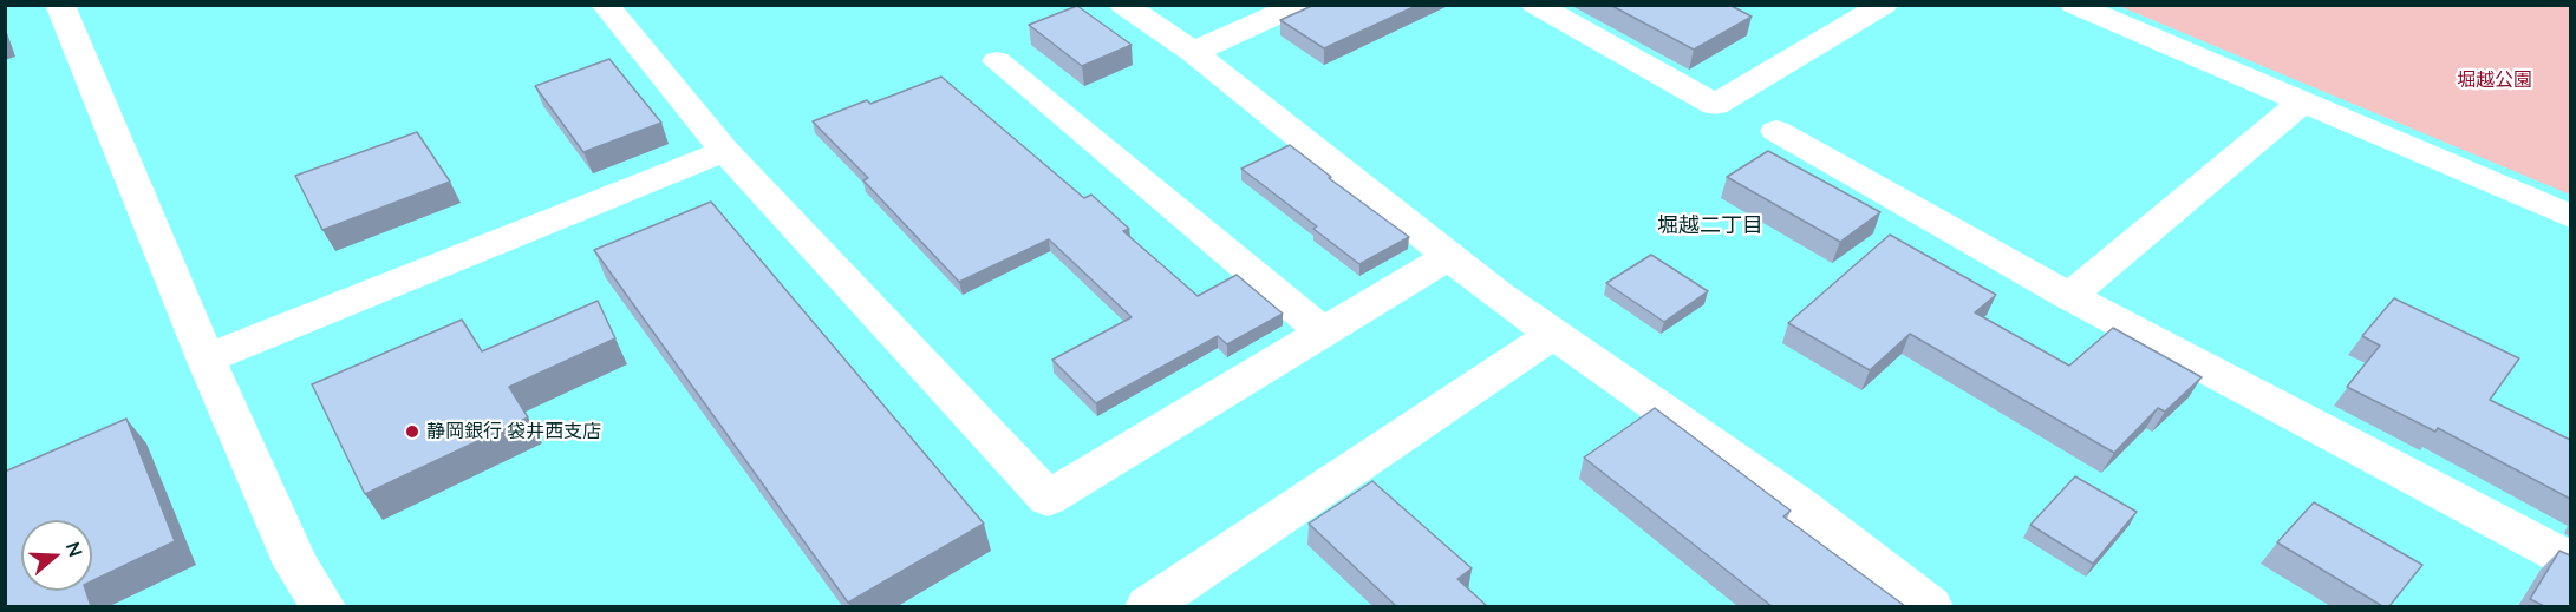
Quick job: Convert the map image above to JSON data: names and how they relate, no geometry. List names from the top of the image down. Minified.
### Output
{"districts":["堀越二丁目"],"parks":["堀越公園"],"places":["静岡銀行 袋井西支店"],"north":"right"}
